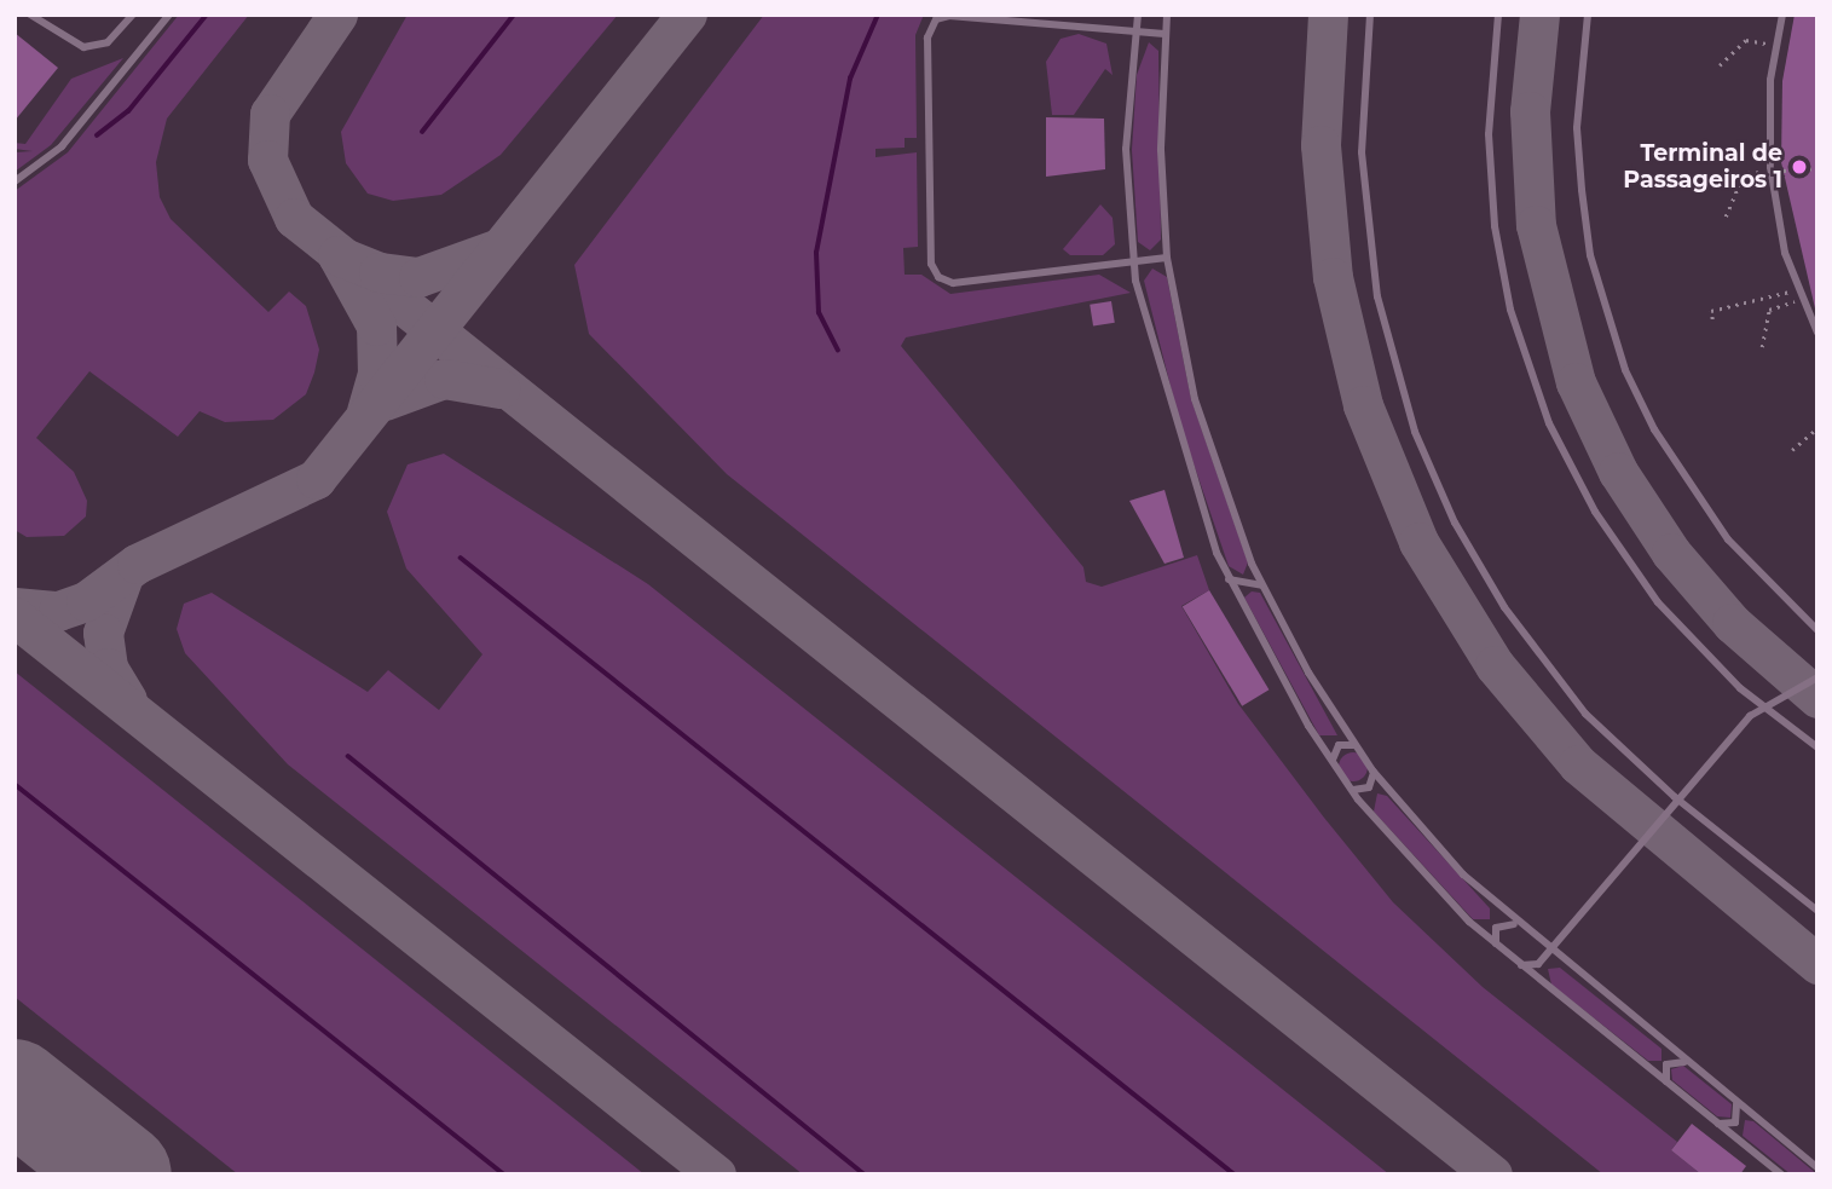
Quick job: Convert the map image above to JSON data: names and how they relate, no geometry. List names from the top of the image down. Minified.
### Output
{"places":["Terminal de Passageiros 1"]}
